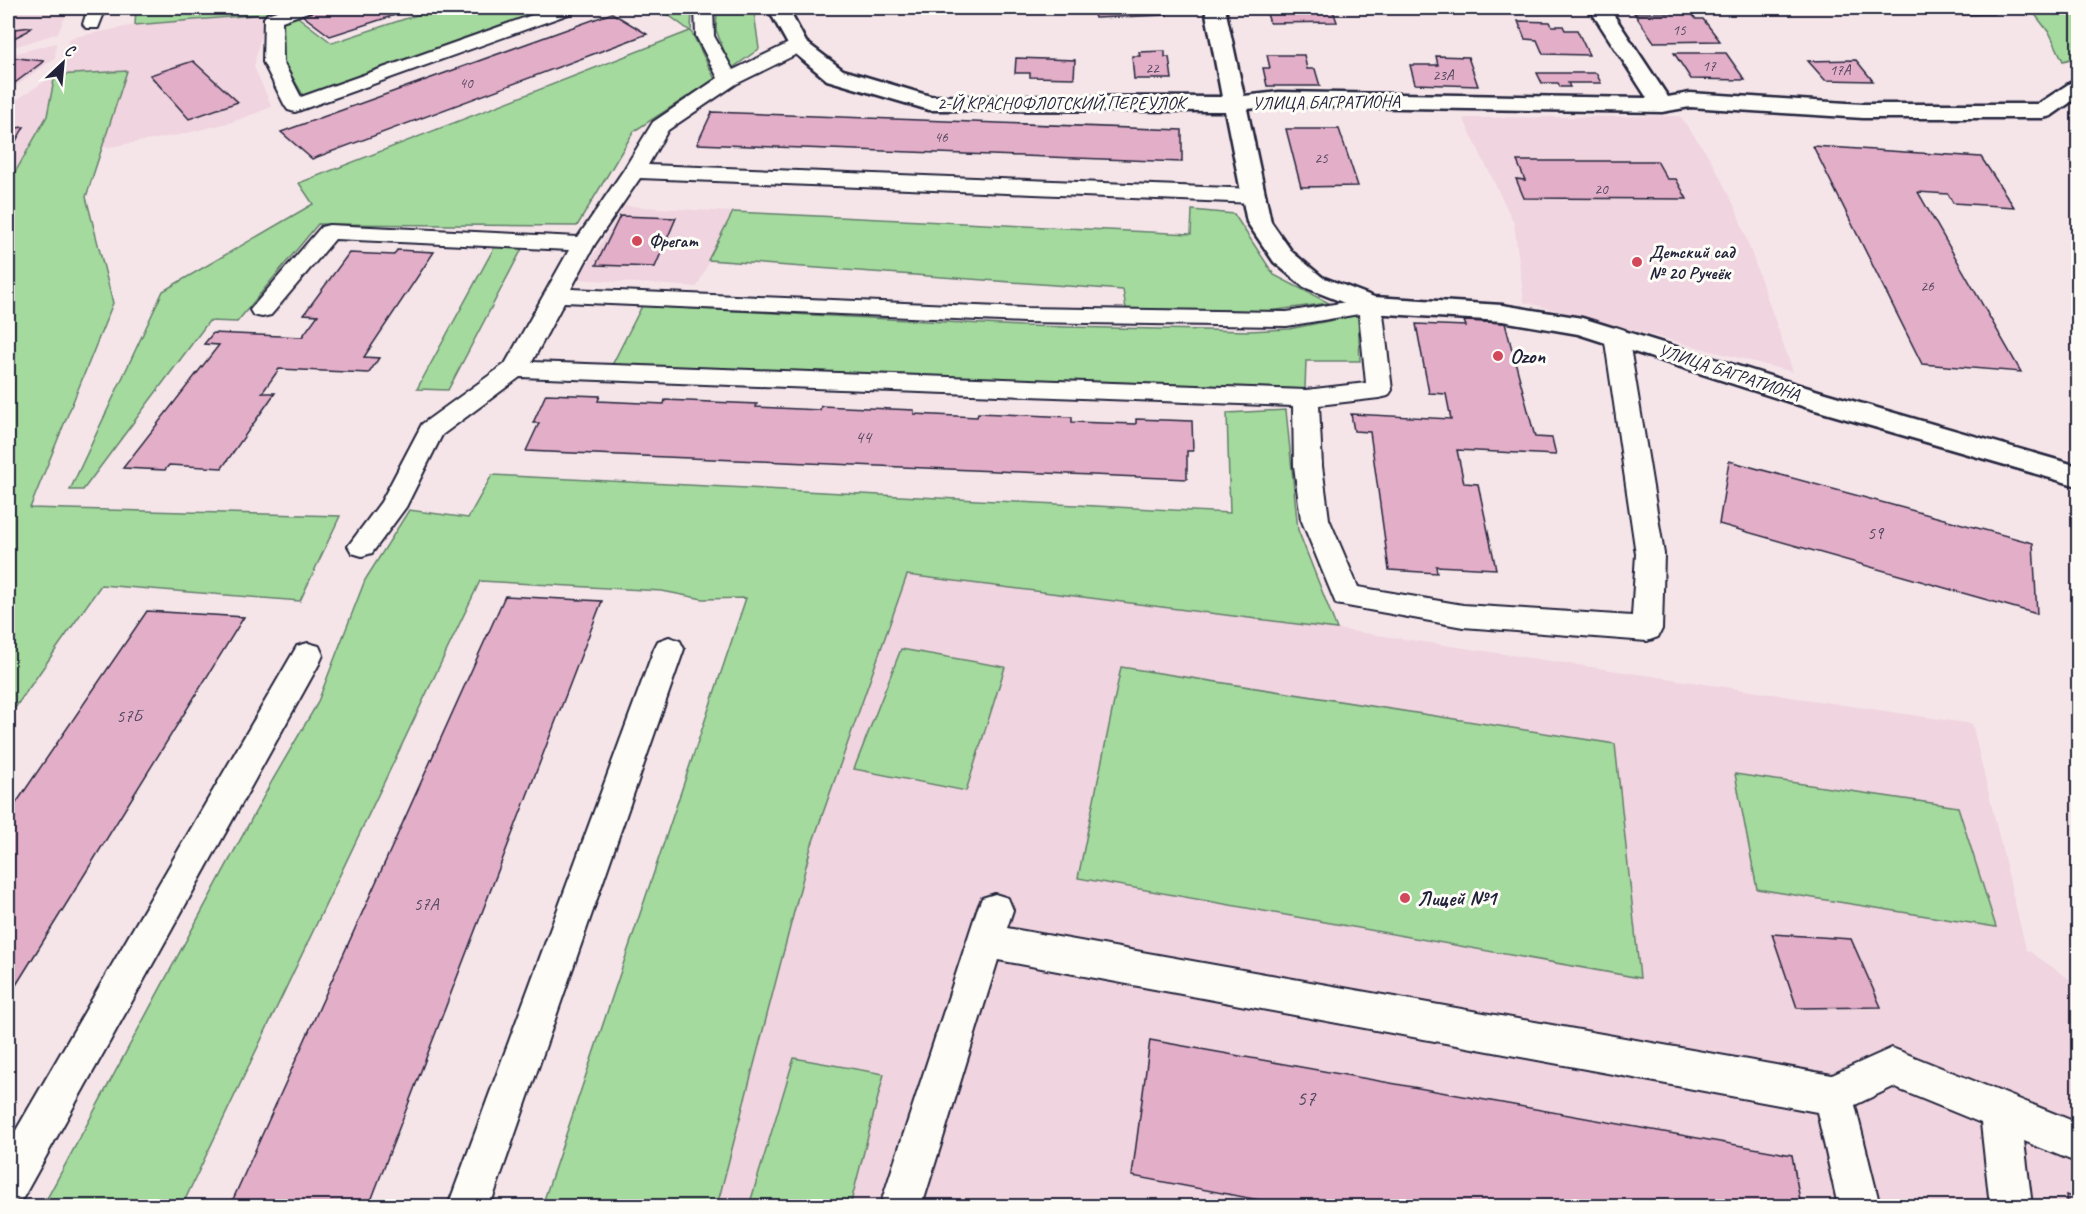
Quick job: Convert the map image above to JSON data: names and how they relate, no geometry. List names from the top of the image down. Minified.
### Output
{"streets":{"street":["УЛИЦА БАГРАТИОНА","2-Й КРАСНОФЛОТСКИЙ ПЕРЕУЛОК"]},"crossings":[["УЛИЦА БАГРАТИОНА","2-Й КРАСНОФЛОТСКИЙ ПЕРЕУЛОК"]],"places":["Фрегат","Детский сад № 20 Ручеёк","Ozon","Лицей №1"],"house_numbers":["15","17","22","17А","23А","40","46","25","20","26","44","59","57Б","57А","57"],"north":"top right"}
